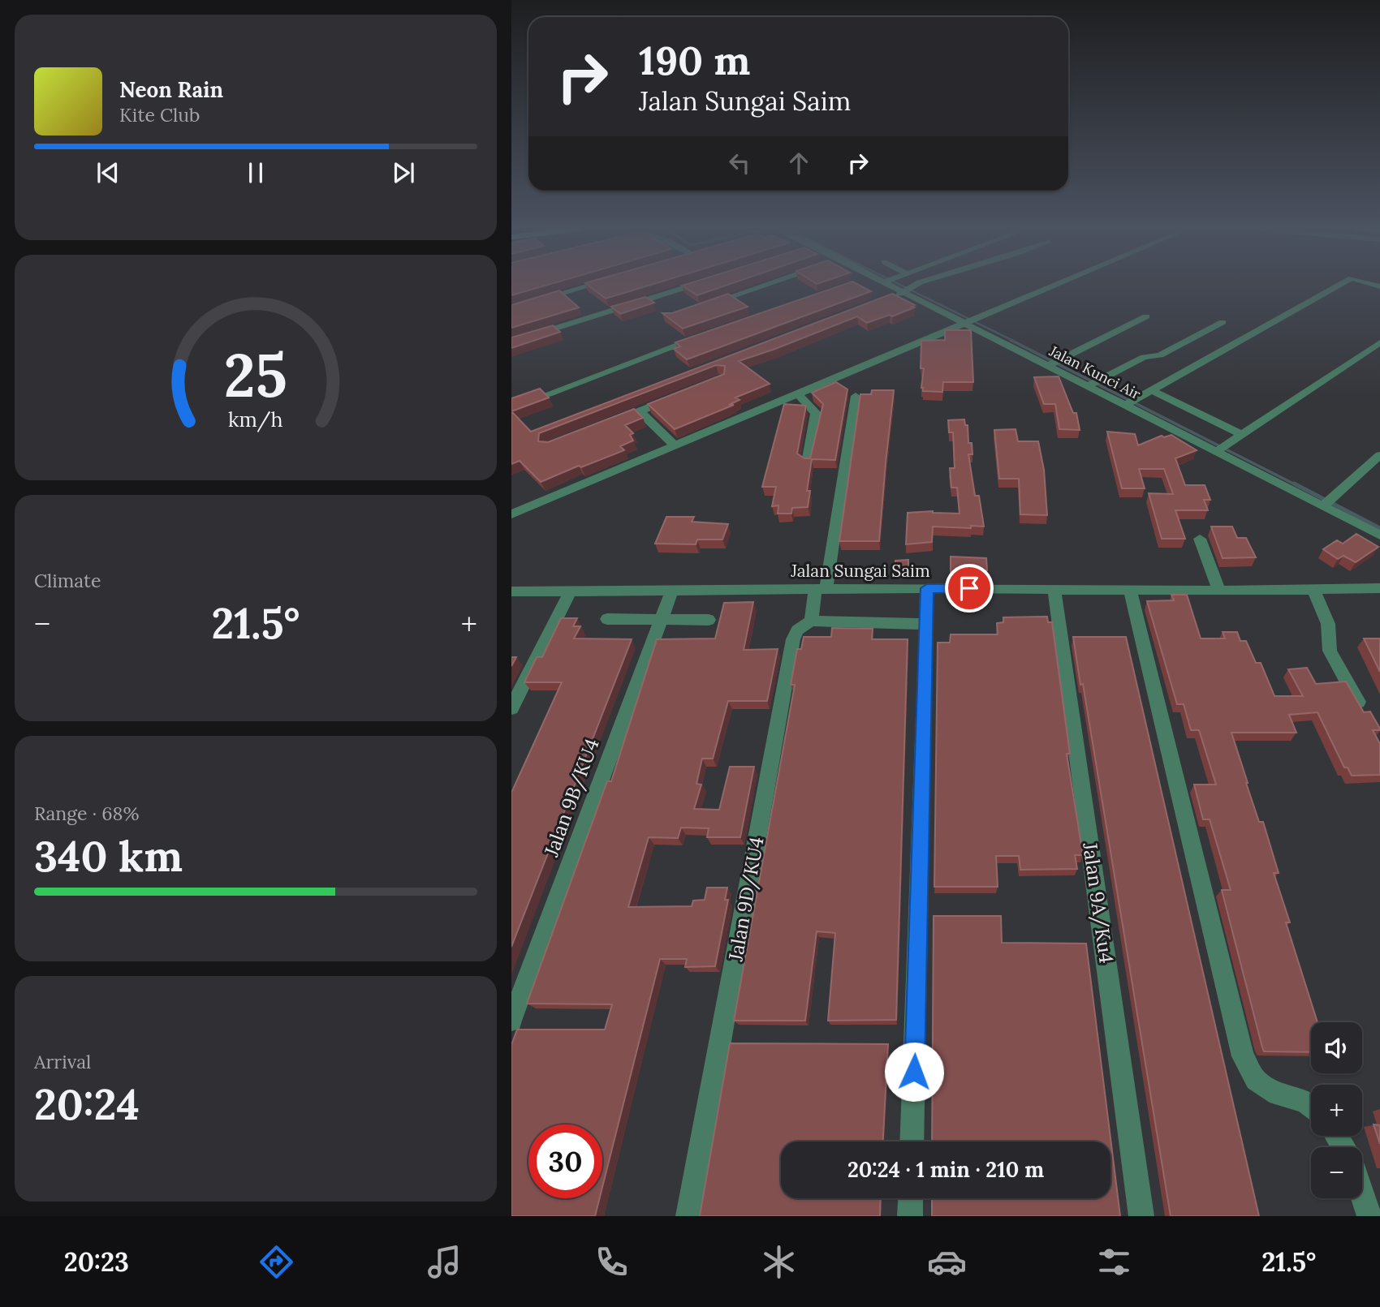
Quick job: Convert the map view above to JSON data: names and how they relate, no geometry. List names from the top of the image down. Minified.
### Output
{"streets":{"street":["Jalan Kunci Air","Jalan Sungai Saim","Jalan 9B/KU4","Jalan 9D/KU4","Jalan 9A/Ku4"]},"crossings":[["Jalan Sungai Saim","Jalan 9B/KU4"],["Jalan Sungai Saim","Jalan 9A/Ku4"]],"page":{"turn":["190 m","Jalan Sungai Saim"],"song":["Neon Rain","Kite Club"],"tile":["Climate",["Range · 68%","340 km"],["Arrival","20:24"]],"heat":["−","21.5°","+"],"map_buttons":["+","−"],"limit":"30","trip":"20:24 · 1 min · 210 m","tabs":["20:23","21.5°"],"gauge":["25","km/h"]}}
